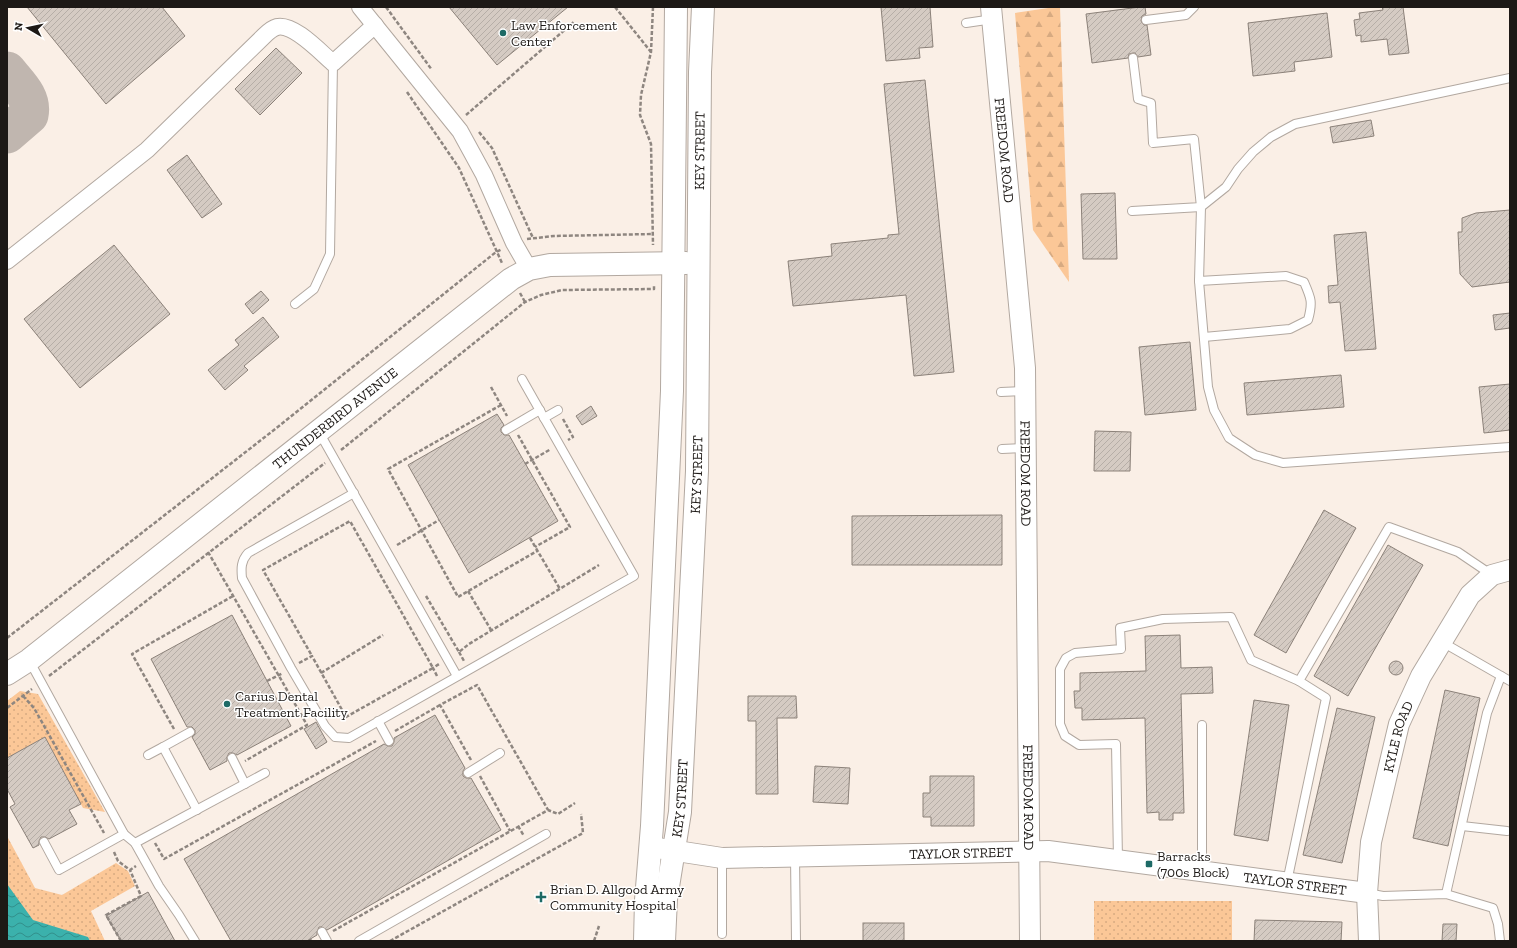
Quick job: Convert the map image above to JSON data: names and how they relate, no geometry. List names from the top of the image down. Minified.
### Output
{"streets":{"main road":["KEY STREET","THUNDERBIRD AVENUE"],"street":["FREEDOM ROAD","KYLE ROAD","TAYLOR STREET"]},"crossings":[["FREEDOM ROAD","TAYLOR STREET"],["KEY STREET","THUNDERBIRD AVENUE"],["KEY STREET","TAYLOR STREET"],["KYLE ROAD","TAYLOR STREET"]],"places":{"other":["Law Enforcement Center","Carius Dental Treatment Facility"],"transit":["Barracks (700s Block)"],"health":["Brian D. Allgood Army Community Hospital"]},"north":"left"}
